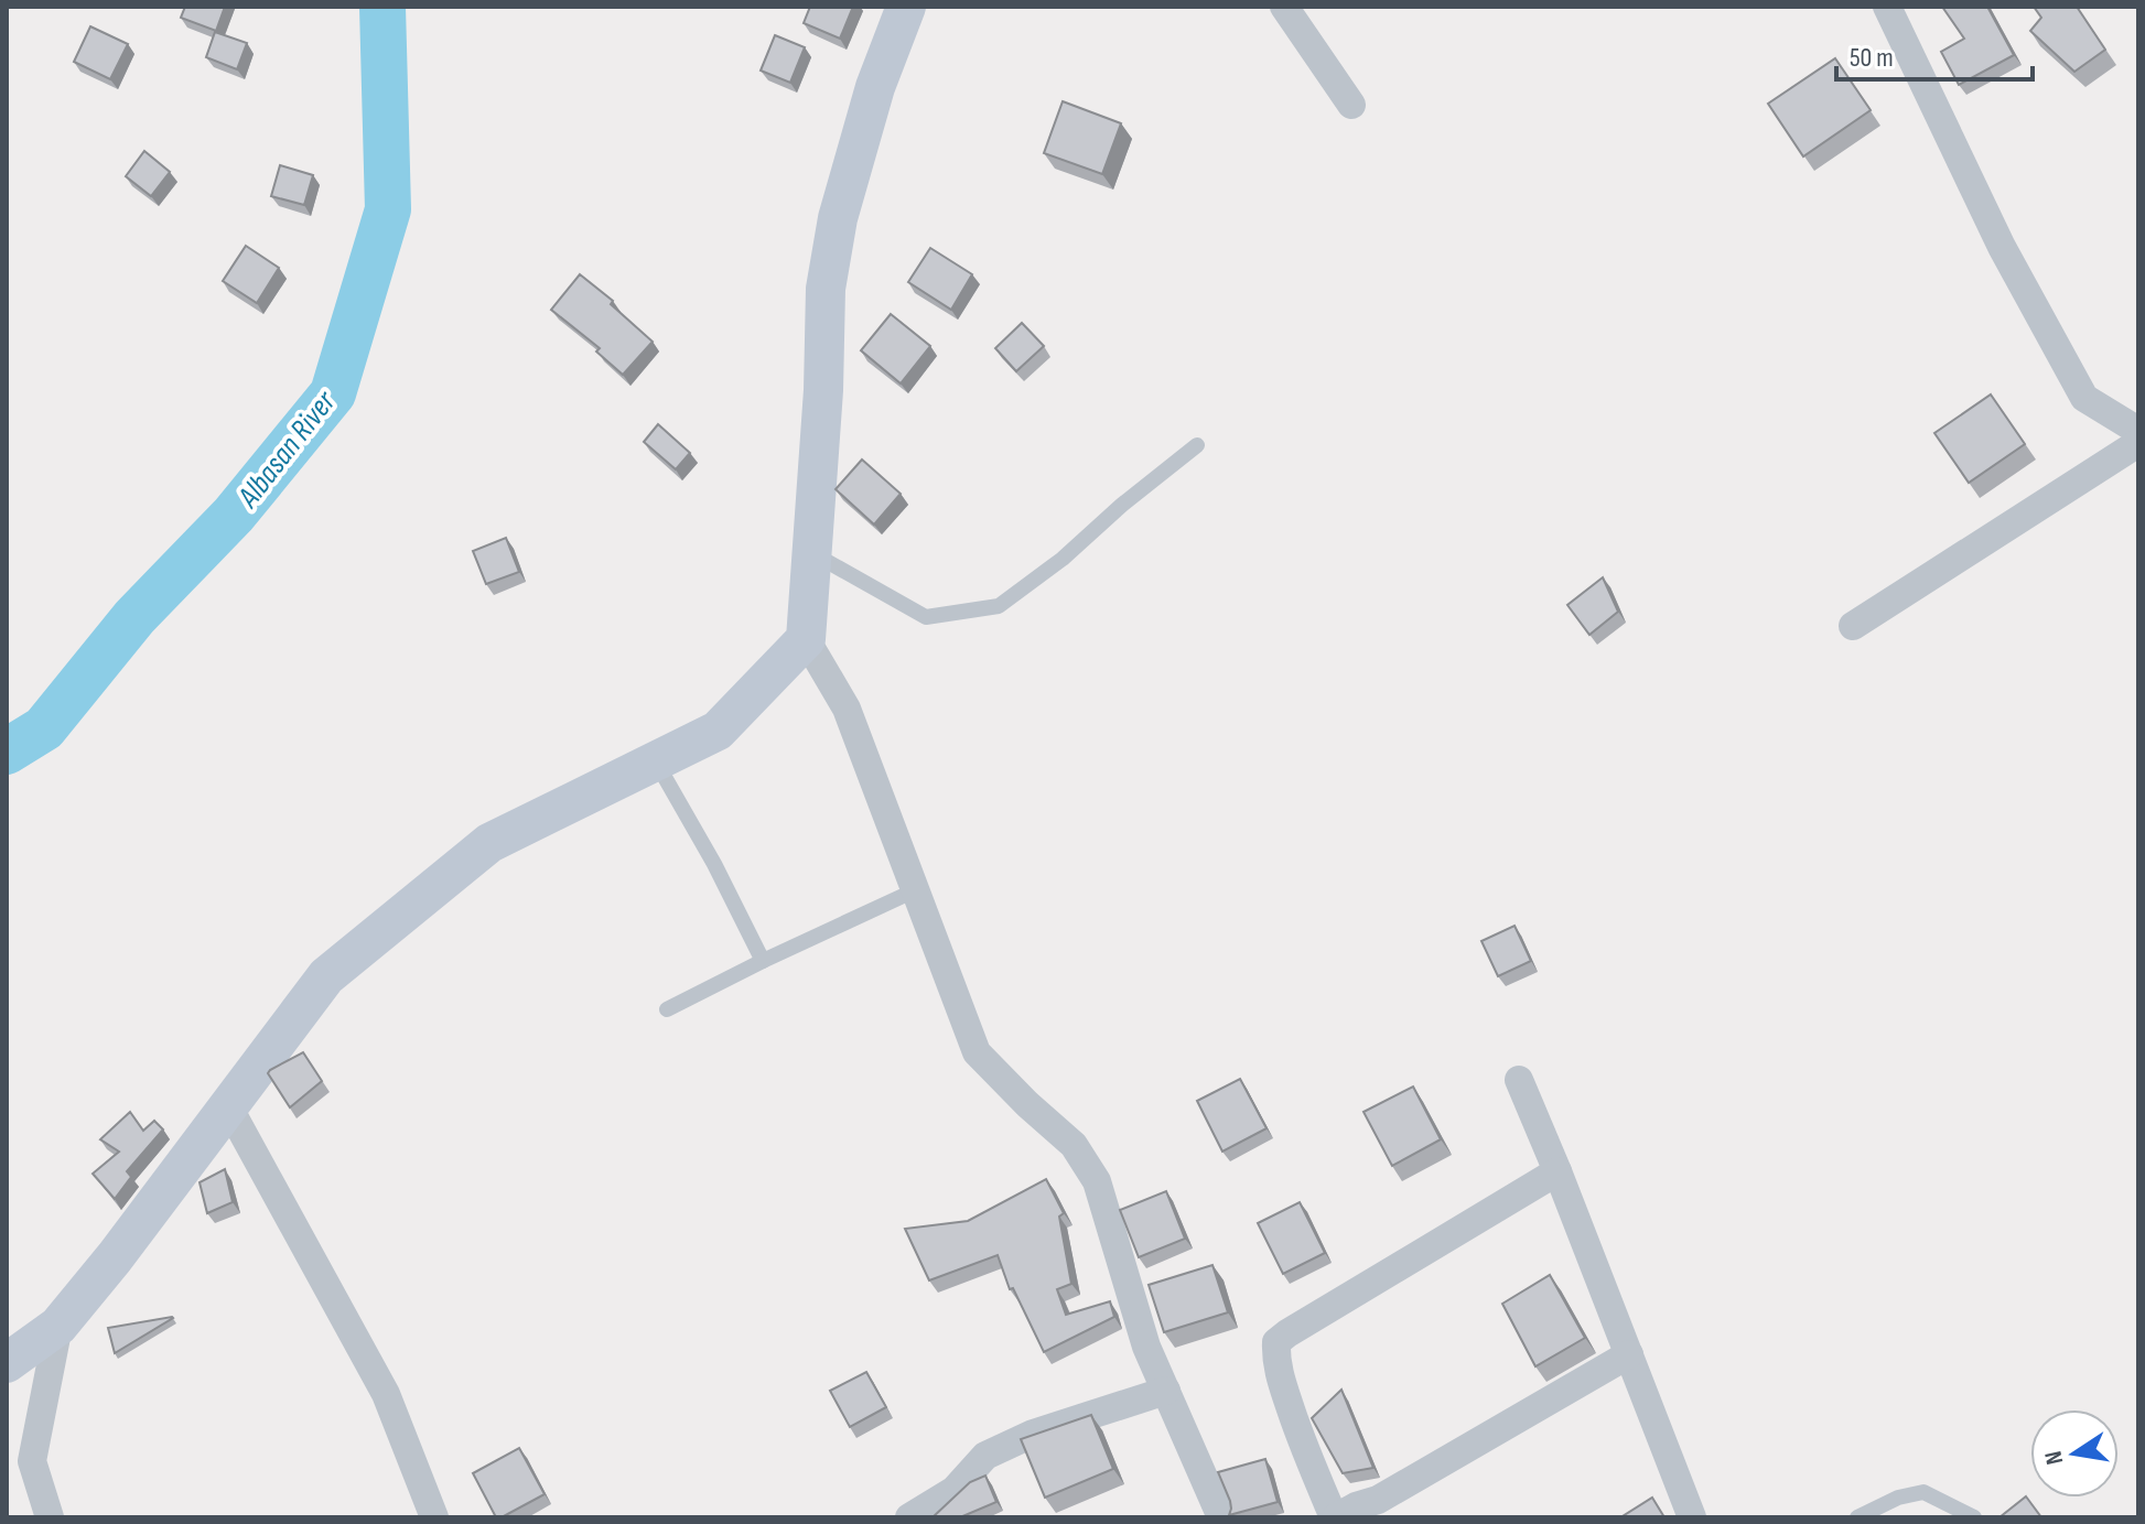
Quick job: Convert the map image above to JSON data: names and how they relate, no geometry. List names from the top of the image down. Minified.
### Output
{"water":["Albasan River"],"scale_bar":"50 m","north":"left"}
